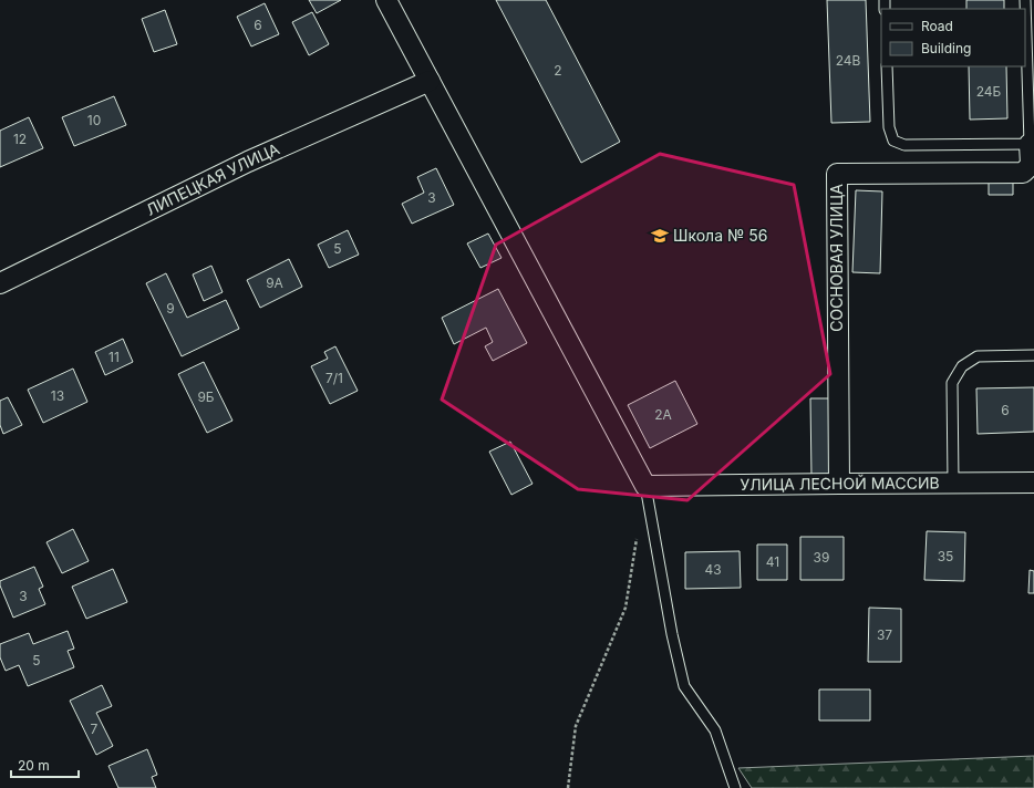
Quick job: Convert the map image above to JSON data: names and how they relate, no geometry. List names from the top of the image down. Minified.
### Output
{"streets":{"street":["ЛИПЕЦКАЯ УЛИЦА","СОСНОВАЯ УЛИЦА","УЛИЦА ЛЕСНОЙ МАССИВ"]},"crossings":[["СОСНОВАЯ УЛИЦА","УЛИЦА ЛЕСНОЙ МАССИВ"]],"places":{"school or university":["Школа № 56"]},"house_numbers":["6","24В","2","24Б","10","12","3","5","9А","9","11","7/1","13","9Б","6","2А","35","39","41","43","3","37","5","7"],"legend":["Road","Building"],"scale_bar":"20 m"}
